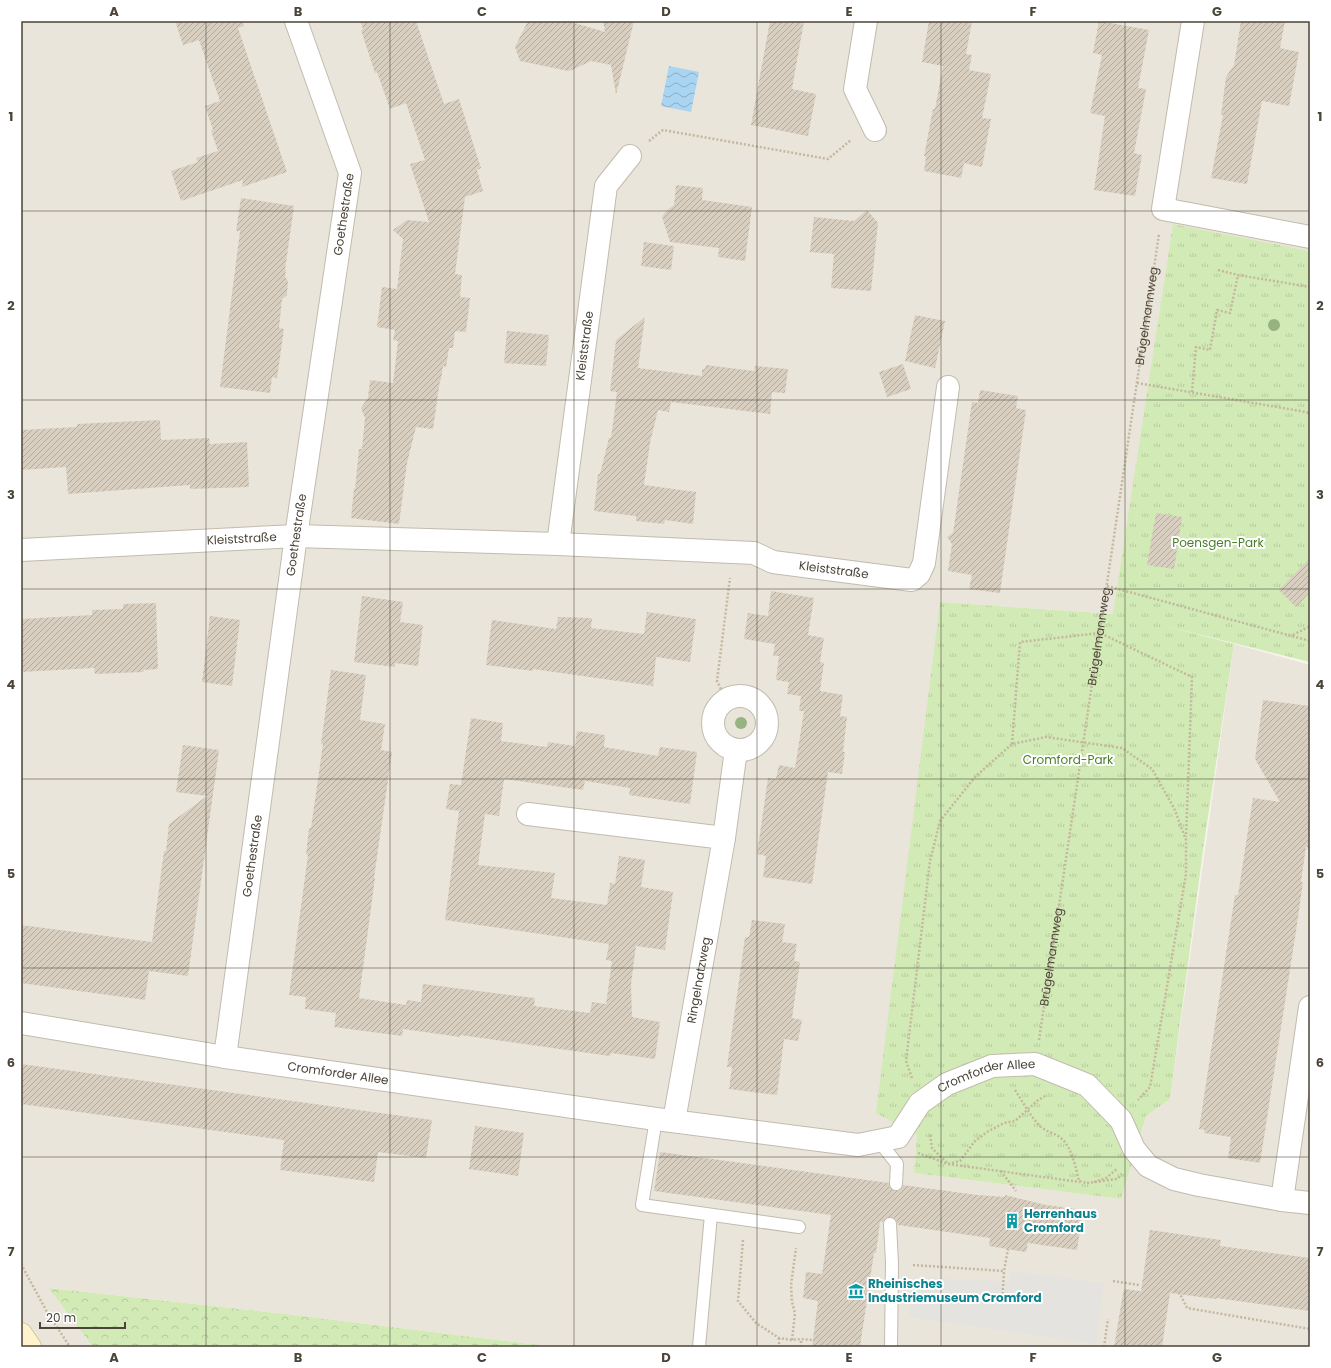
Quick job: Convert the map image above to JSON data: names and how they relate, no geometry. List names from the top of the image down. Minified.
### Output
{"streets":{"street":["Goethestraße","Kleiststraße","Ringelnatzweg","Cromforder Allee"],"path":["Brügelmannweg"]},"crossings":[["Goethestraße","Kleiststraße"],["Goethestraße","Cromforder Allee"],["Brügelmannweg","Cromforder Allee"],["Ringelnatzweg","Cromforder Allee"]],"parks":["Poensgen-Park","Cromford-Park"],"places":{"building":["Herrenhaus Cromford"],"museum":["Rheinisches Industriemuseum Cromford"]},"scale_bar":"20 m","grid":{"columns":["A","B","C","D","E","F","G"],"rows":["1","2","3","4","5","6","7"]}}
